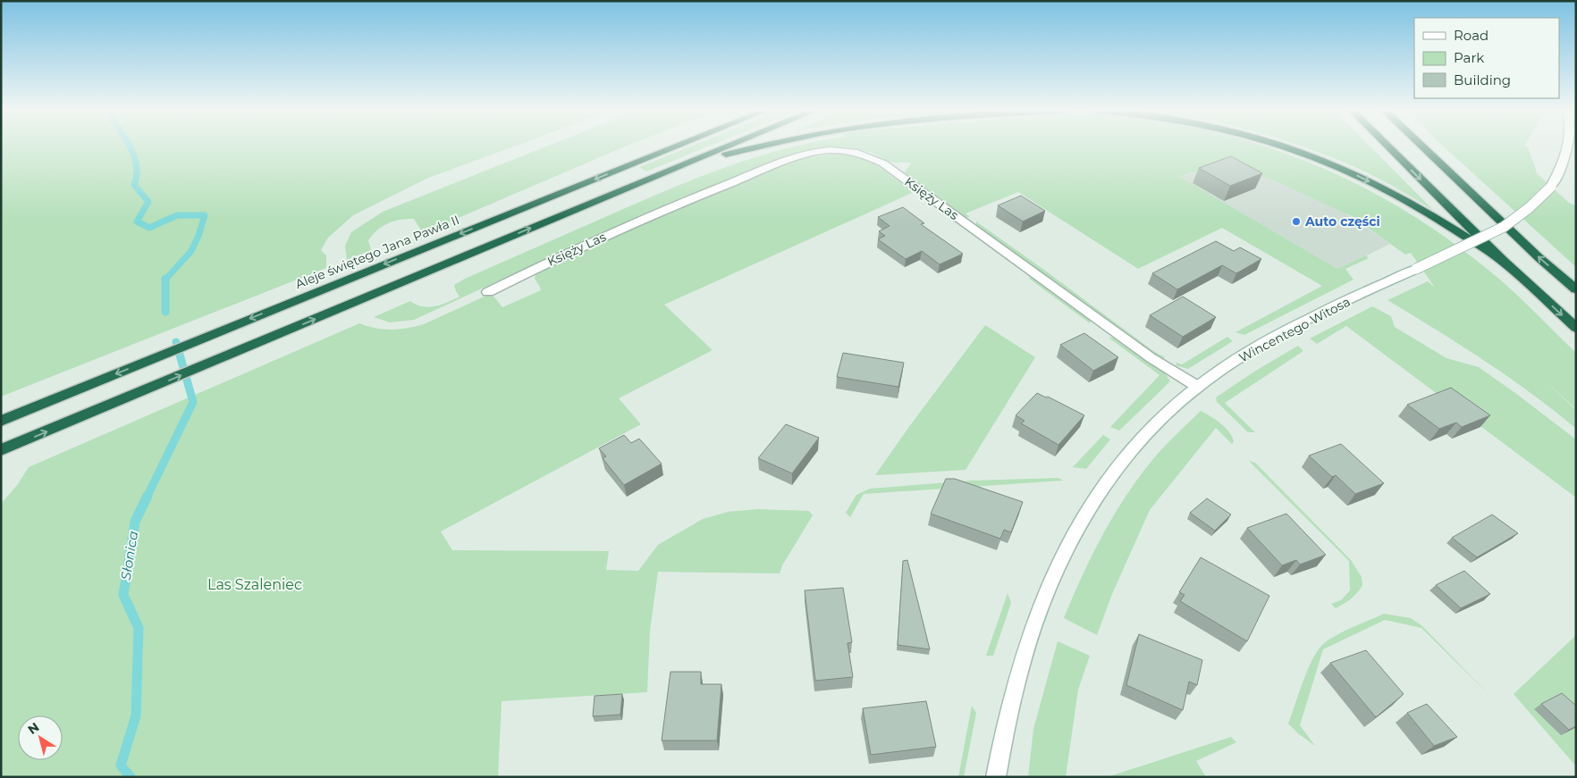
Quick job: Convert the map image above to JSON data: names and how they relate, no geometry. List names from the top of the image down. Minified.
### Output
{"streets":{"highway":["Aleje świętego Jana Pawła II"],"street":["Księży Las","Wincentego Witosa"]},"crossings":[["Księży Las","Wincentego Witosa"]],"water":["Słonica"],"parks":["Las Szaleniec"],"places":["Auto części"],"legend":["Road","Park","Building"],"north":"top left"}
